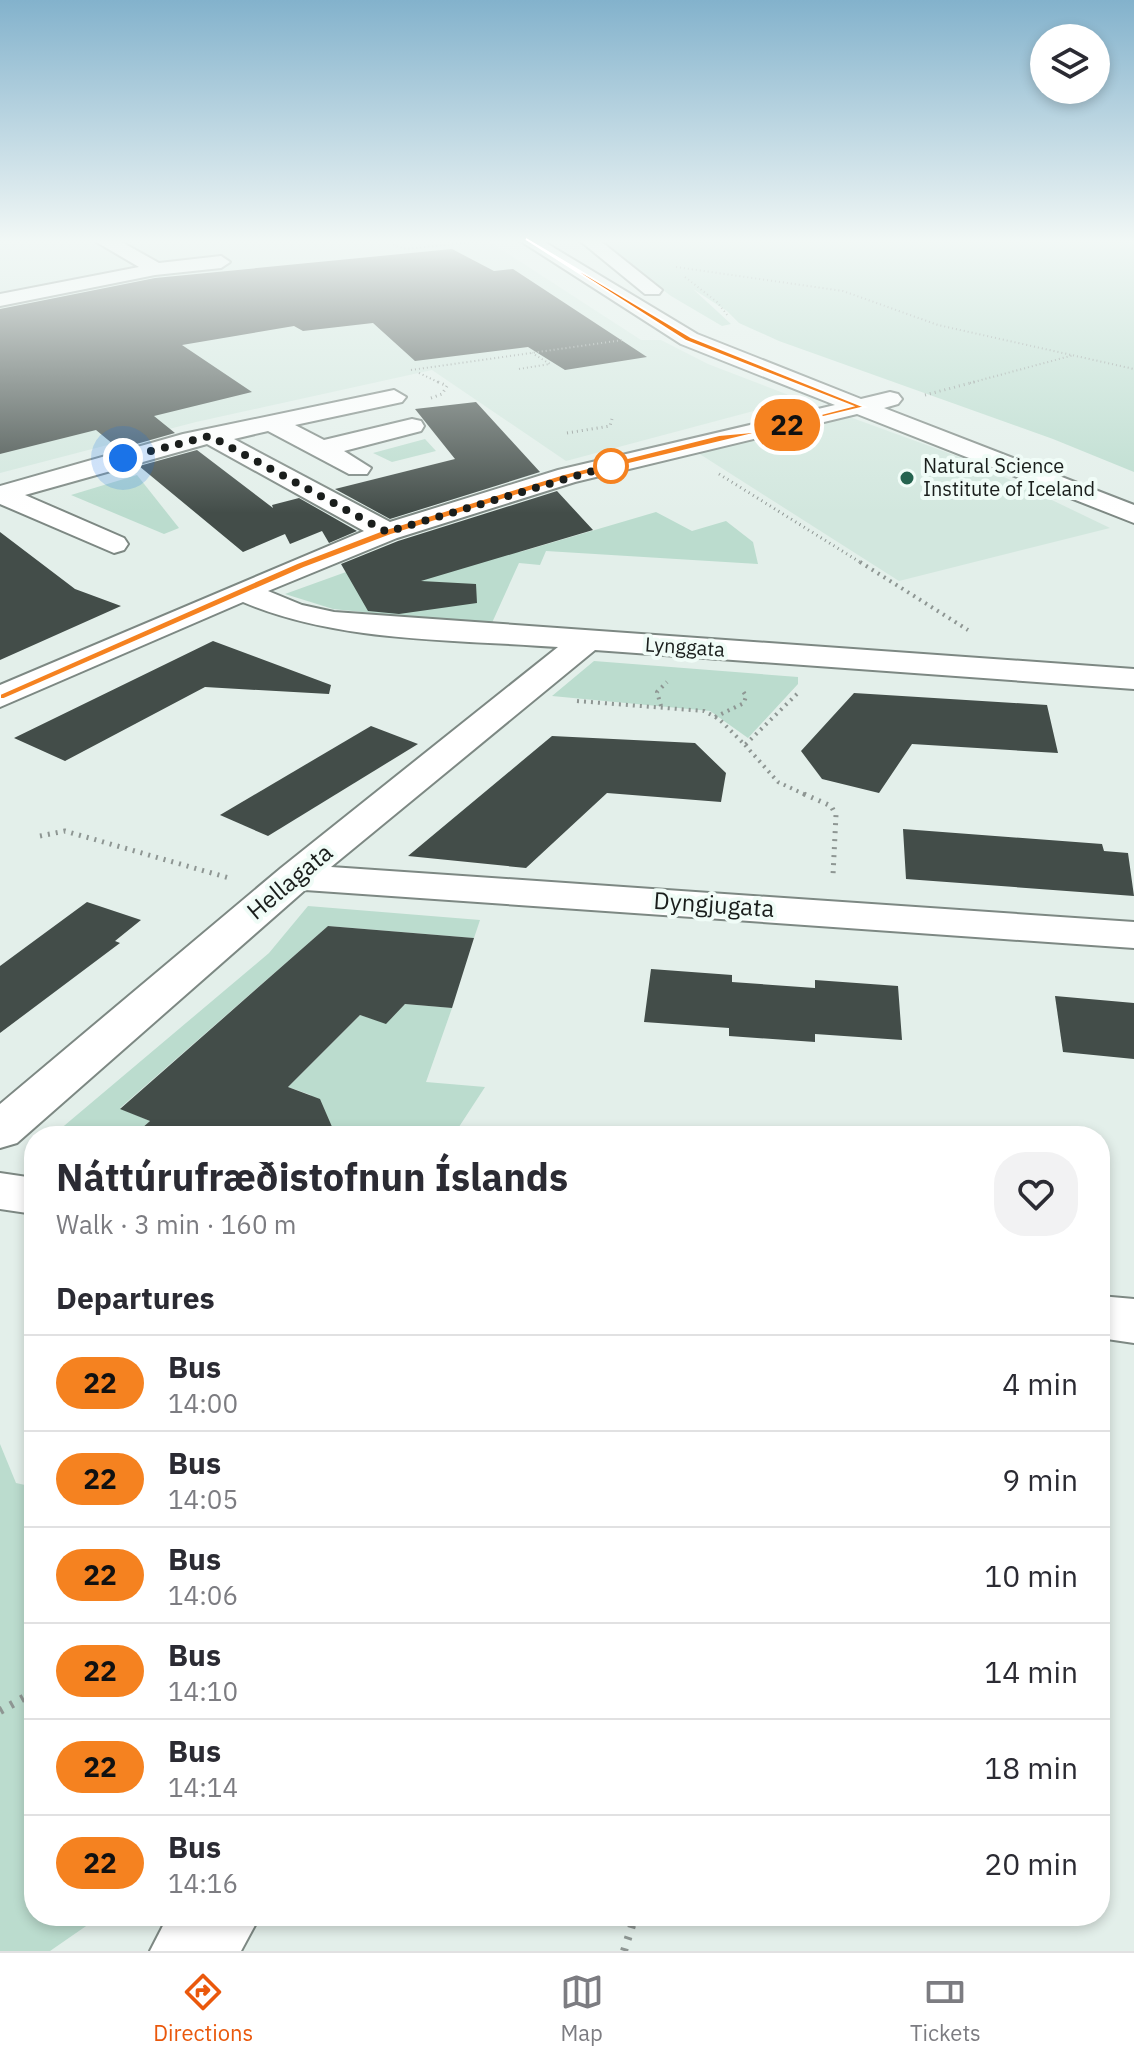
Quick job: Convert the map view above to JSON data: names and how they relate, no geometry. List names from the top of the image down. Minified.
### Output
{"streets":{"street":["Lynggata","Hellagata","Dyngjugata"]},"crossings":[["Lynggata","Hellagata"],["Hellagata","Dyngjugata"]],"places":["Natural Science Institute of Iceland"],"lines":["bus line 22"],"page":{"on_map":"22","heading":[["Náttúrufræðistofnun Íslands","Walk · 3 min · 160 m"],"Departures"],"list":[{"mark":"22","name":"Bus","note":"14:00","value":"4 min"},{"mark":"22","name":"Bus","note":"14:05","value":"9 min"},{"mark":"22","name":"Bus","note":"14:06","value":"10 min"},{"mark":"22","name":"Bus","note":"14:10","value":"14 min"},{"mark":"22","name":"Bus","note":"14:14","value":"18 min"},{"mark":"22","name":"Bus","note":"14:16","value":"20 min"}],"tabs":["Directions","Map","Tickets"]}}
